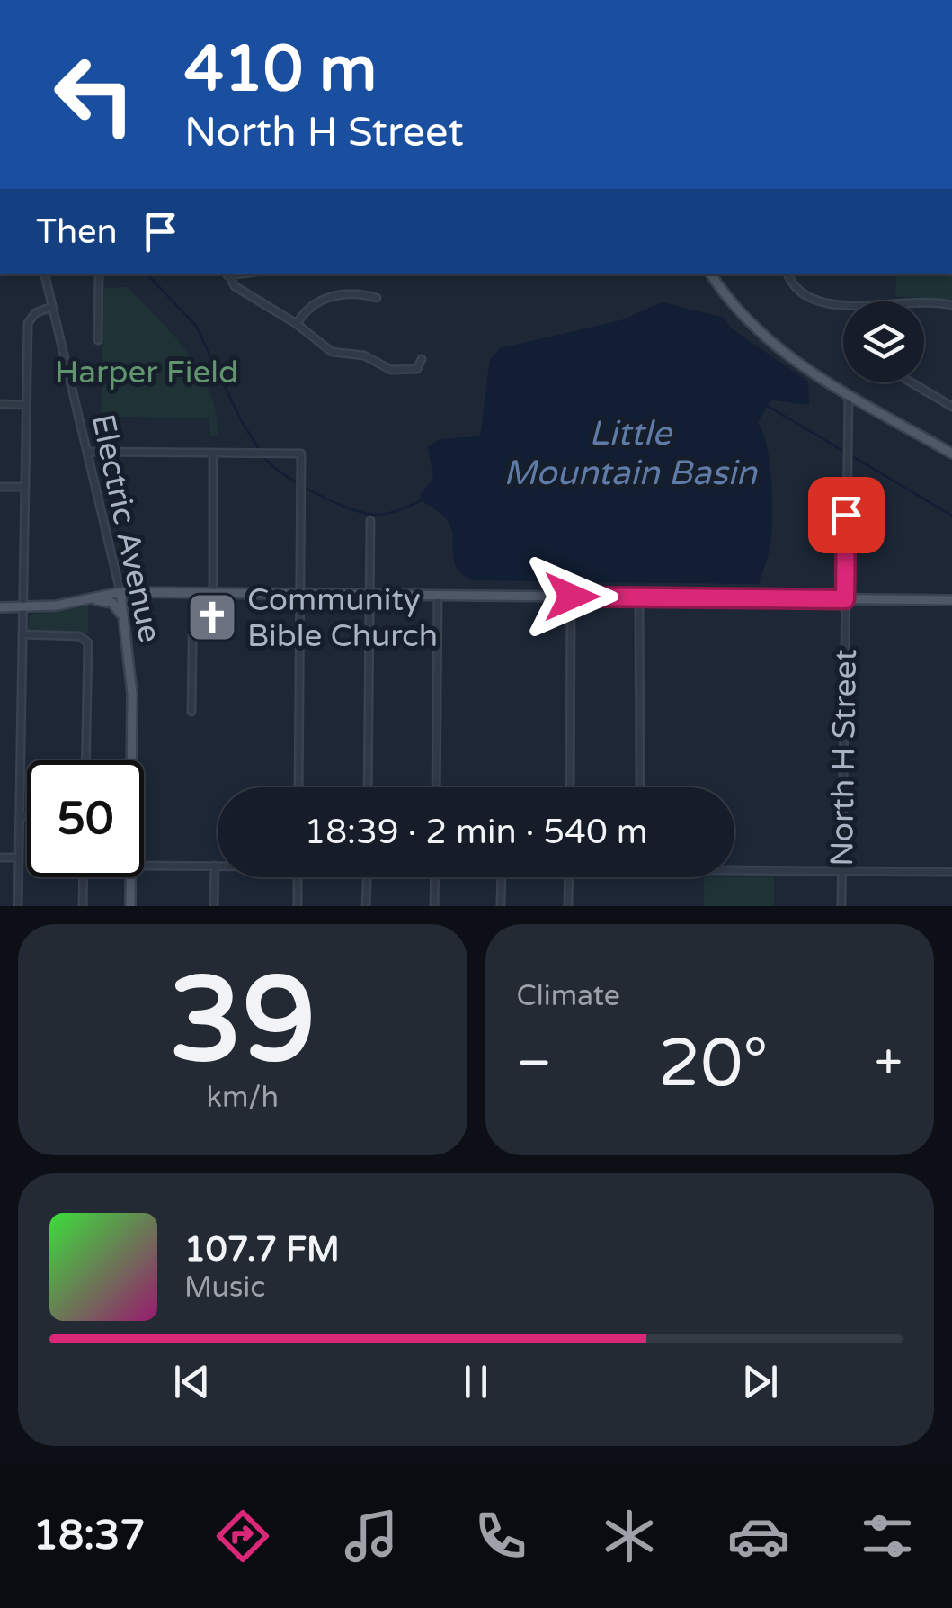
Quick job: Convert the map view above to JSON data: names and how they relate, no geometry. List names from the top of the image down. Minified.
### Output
{"streets":{"main road":["Electric Avenue"],"street":["North H Street"]},"water":["Little Mountain Basin"],"parks":["Harper Field"],"places":{"church":["Community Bible Church"]},"page":{"turn":["410 m","North H Street"],"then":"Then","limit":"50","trip":"18:39 · 2 min · 540 m","tile":[["39","km/h"],"Climate"],"heat":["−","20°","+"],"song":["107.7 FM","Music"],"tabs":"18:37"}}
